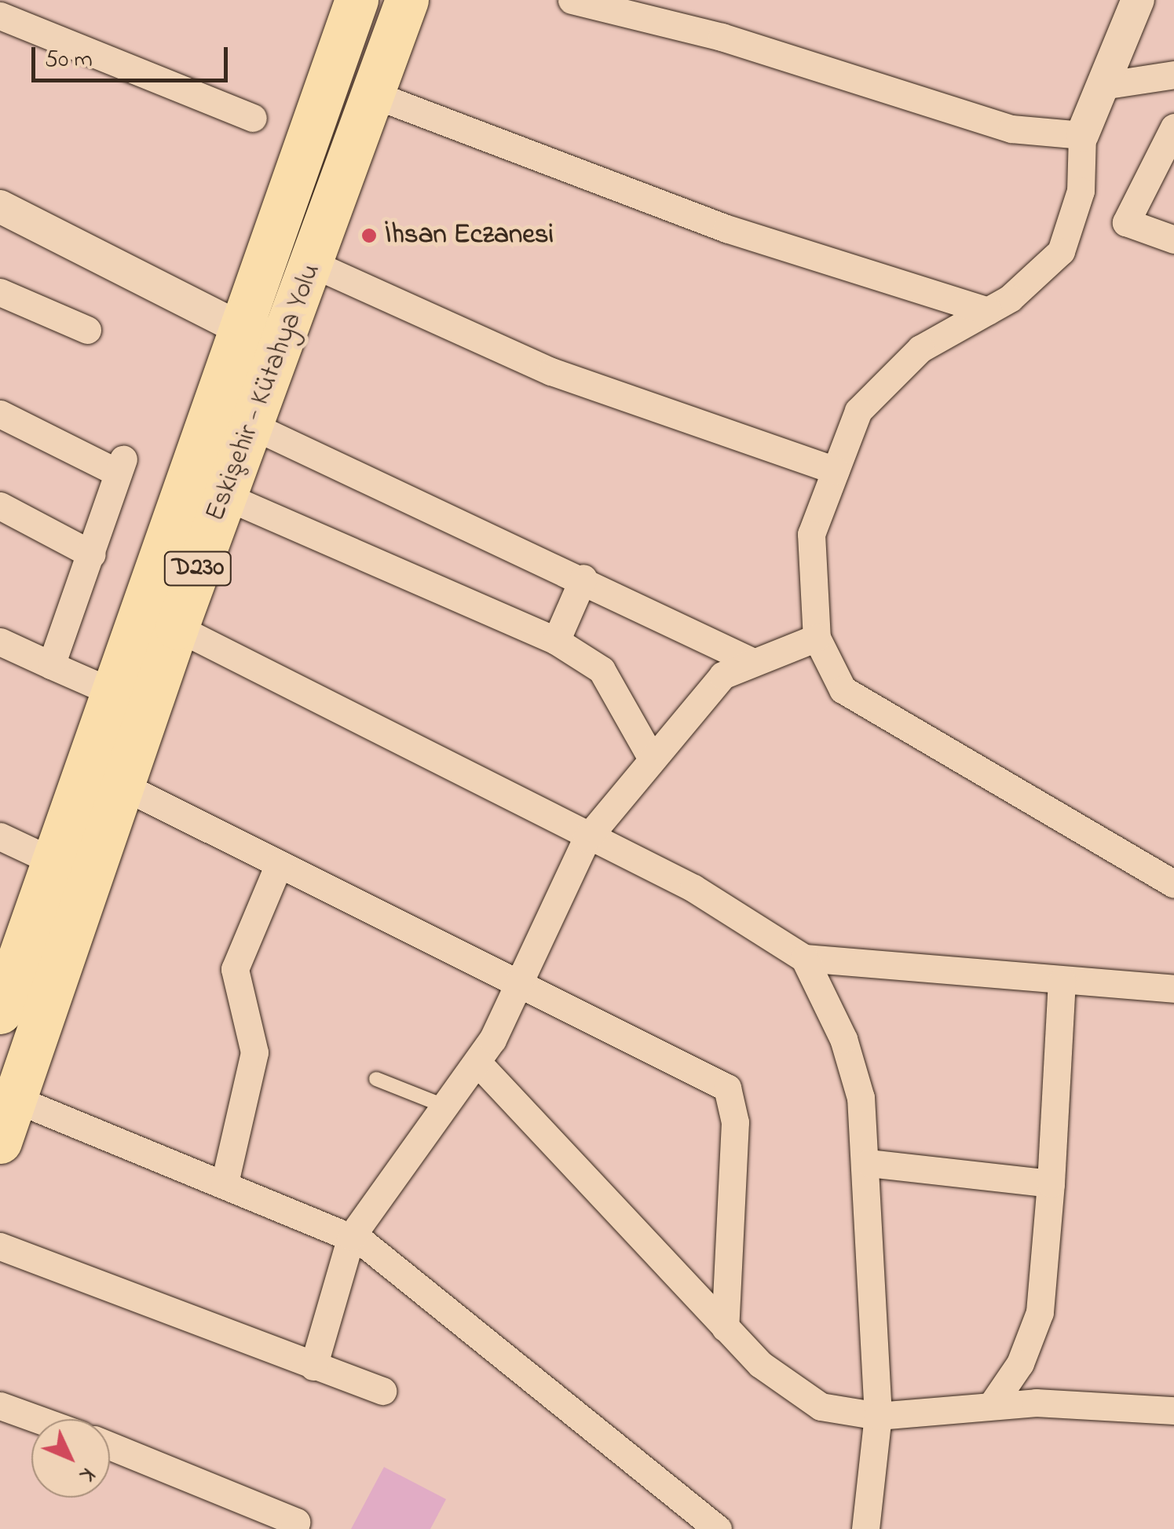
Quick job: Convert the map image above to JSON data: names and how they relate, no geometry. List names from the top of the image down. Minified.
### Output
{"streets":{"highway":["Eskişehir - Kütahya Yolu","D230"]},"places":["İhsan Eczanesi"],"scale_bar":"50 m","north":"bottom right"}
